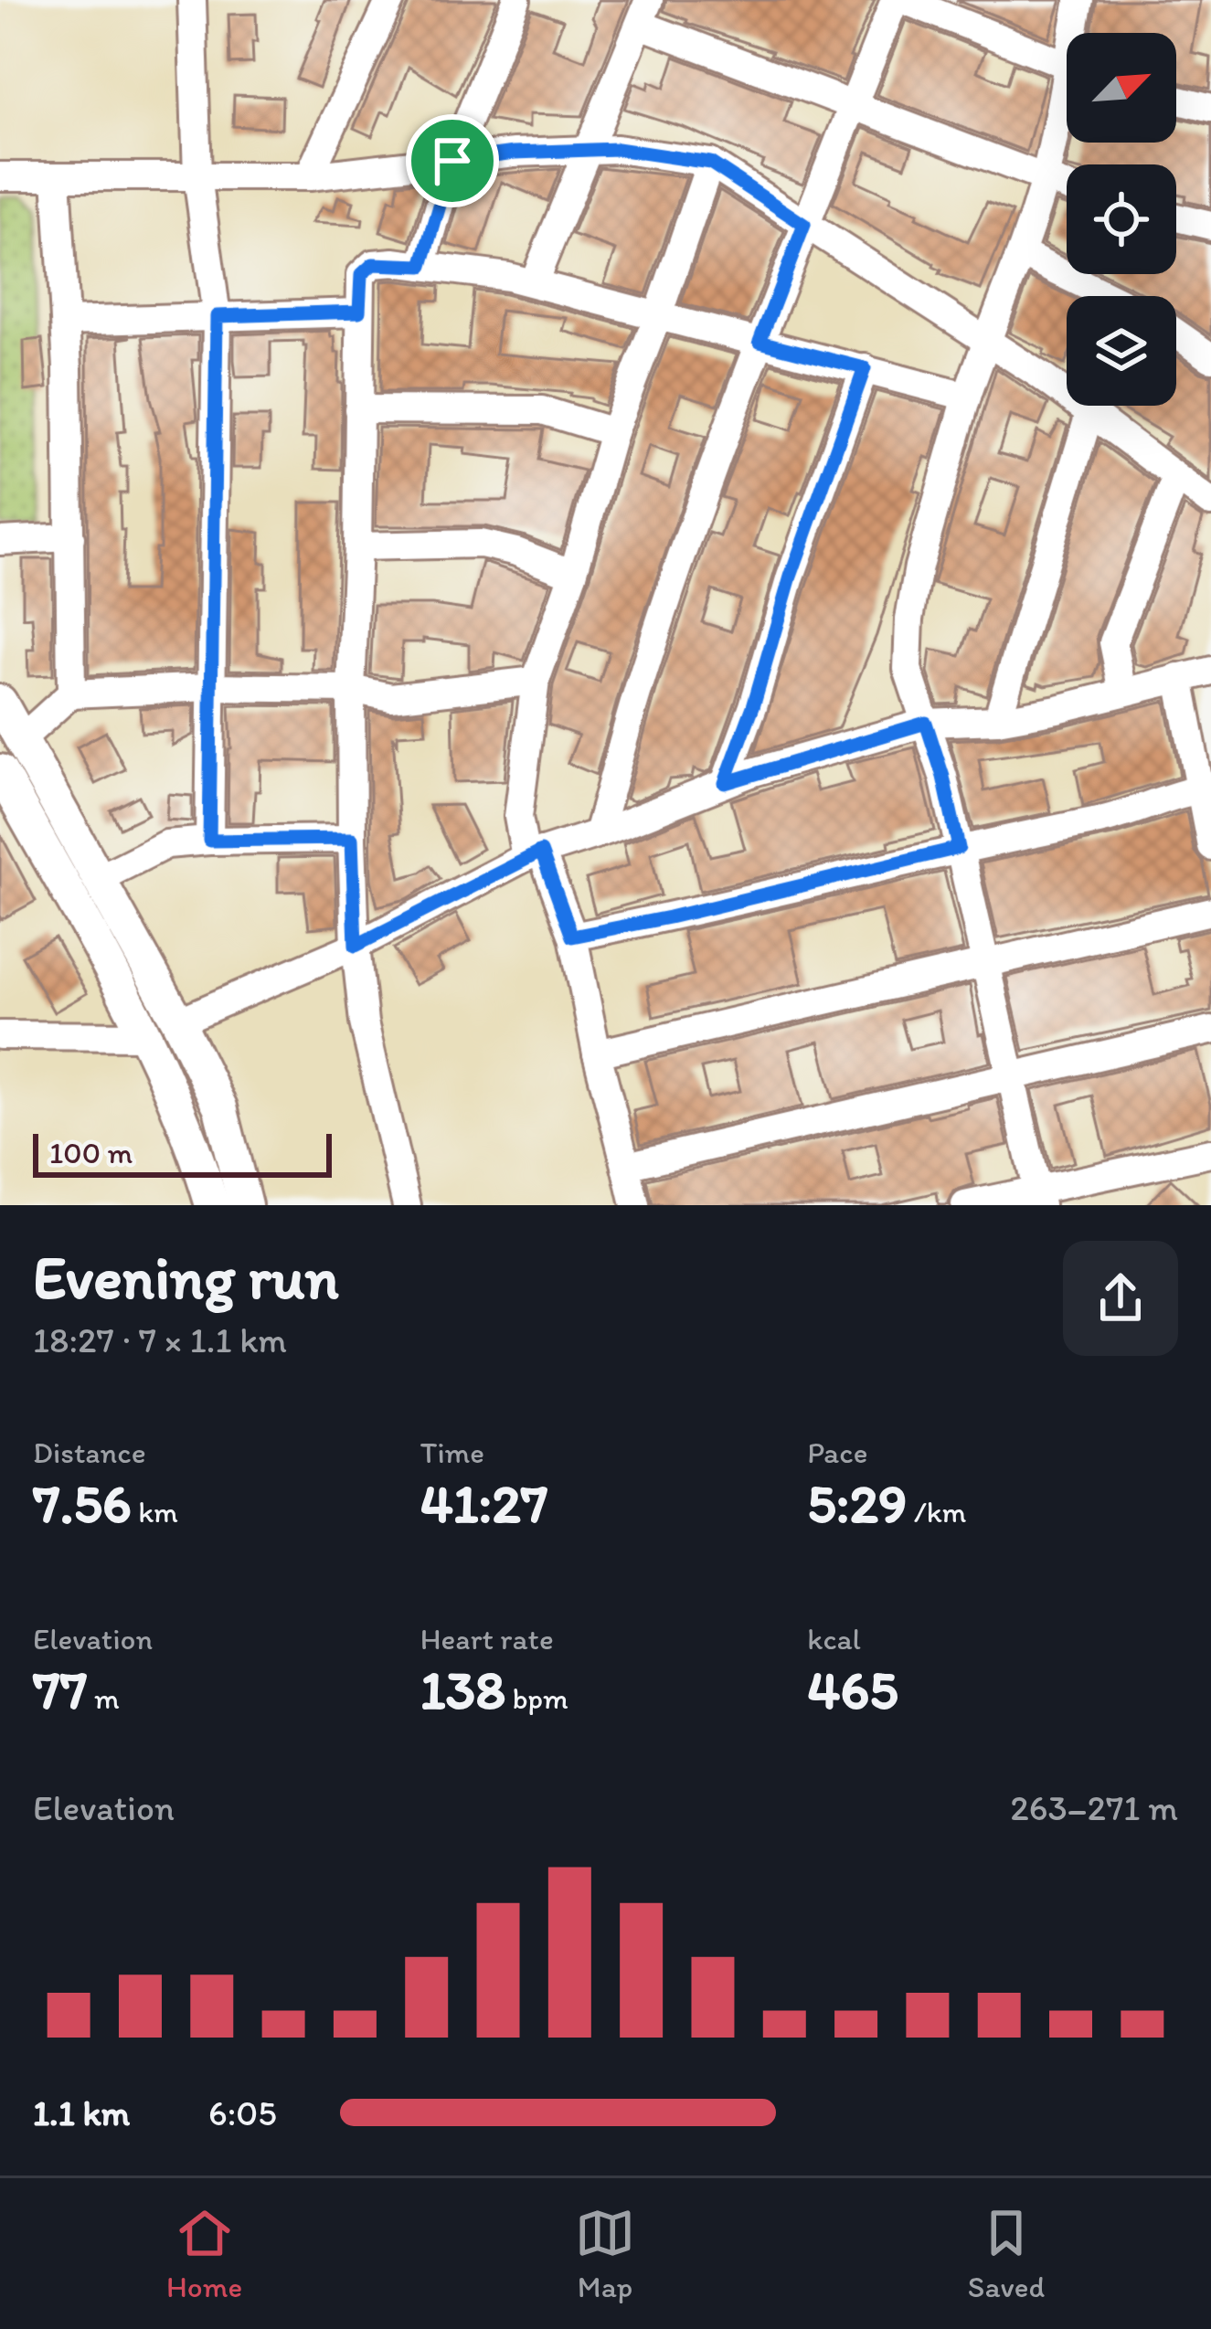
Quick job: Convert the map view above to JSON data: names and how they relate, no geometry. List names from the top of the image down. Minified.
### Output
{"scale_bar":"100 m","north":"top right","page":{"scale":"100 m","heading":["Evening run","18:27 · 7 × 1.1 km"],"stats":[["Distance","7.56 km"],["Time","41:27"],["Pace","5:29 /km"],["Elevation","77 m"],["Heart rate","138 bpm"],["kcal","465"]],"chart":["Elevation","263–271 m"],"list":[{"name":"1.1 km","note":"6:05"}],"tabs":["Home","Map","Saved"]}}
